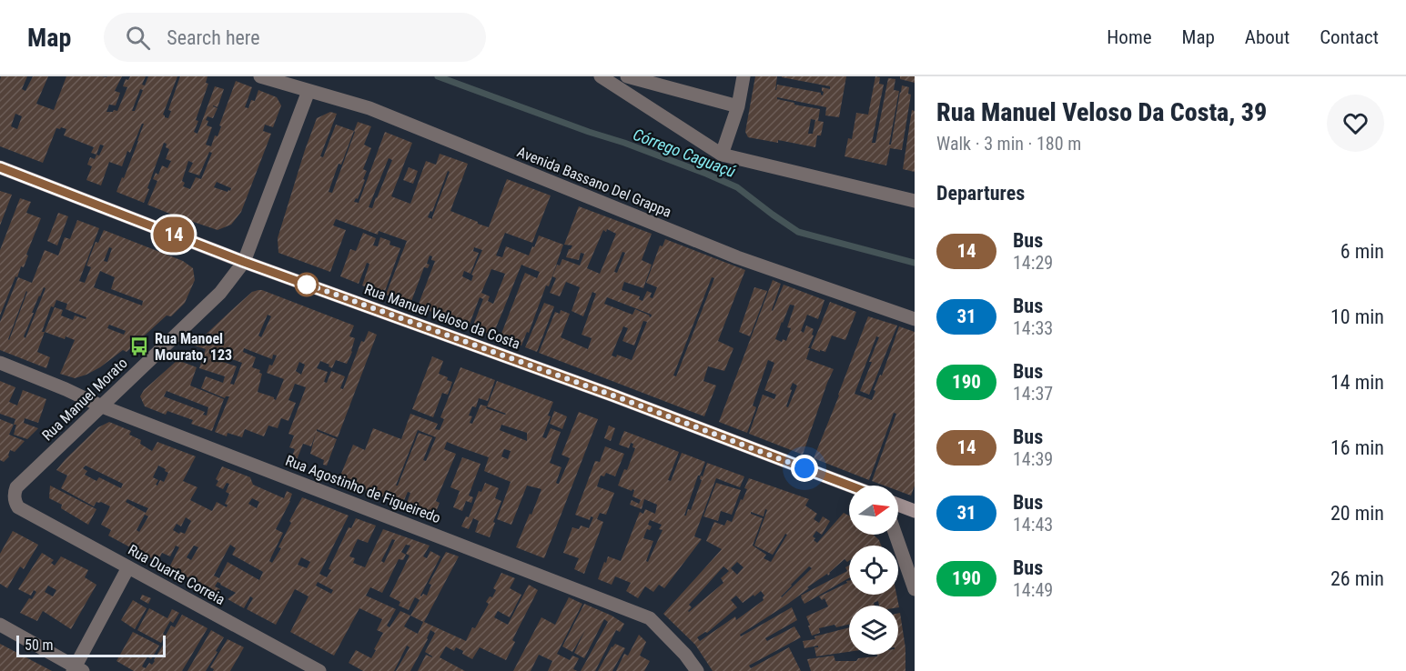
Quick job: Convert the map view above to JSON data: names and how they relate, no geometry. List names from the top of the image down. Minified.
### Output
{"streets":{"main road":["Rua Manuel Veloso da Costa"],"street":["Avenida Bassano Del Grappa","Rua Manuel Morato","Rua Agostinho de Figueiredo","Rua Duarte Correia"]},"crossings":[["Avenida Bassano Del Grappa","Rua Manuel Morato"],["Rua Manuel Veloso da Costa","Rua Manuel Morato"],["Rua Manuel Morato","Rua Agostinho de Figueiredo"],["Rua Manuel Morato","Rua Duarte Correia"]],"water":["Córrego Caguaçú"],"places":{"bus stop":["Rua Manoel Mourato, 123"]},"lines":["bus line 14"],"scale_bar":"50 m","north":"right","page":{"header":"Map","search":"Search here","nav":["Home","Map","About","Contact"],"on_map":"14","heading":[["Rua Manuel Veloso Da Costa, 39","Walk · 3 min · 180 m"],"Departures"],"list":[{"mark":"14","name":"Bus","note":"14:29","value":"6 min"},{"mark":"31","name":"Bus","note":"14:33","value":"10 min"},{"mark":"190","name":"Bus","note":"14:37","value":"14 min"},{"mark":"14","name":"Bus","note":"14:39","value":"16 min"},{"mark":"31","name":"Bus","note":"14:43","value":"20 min"},{"mark":"190","name":"Bus","note":"14:49","value":"26 min"}],"scale":"50 m"}}
